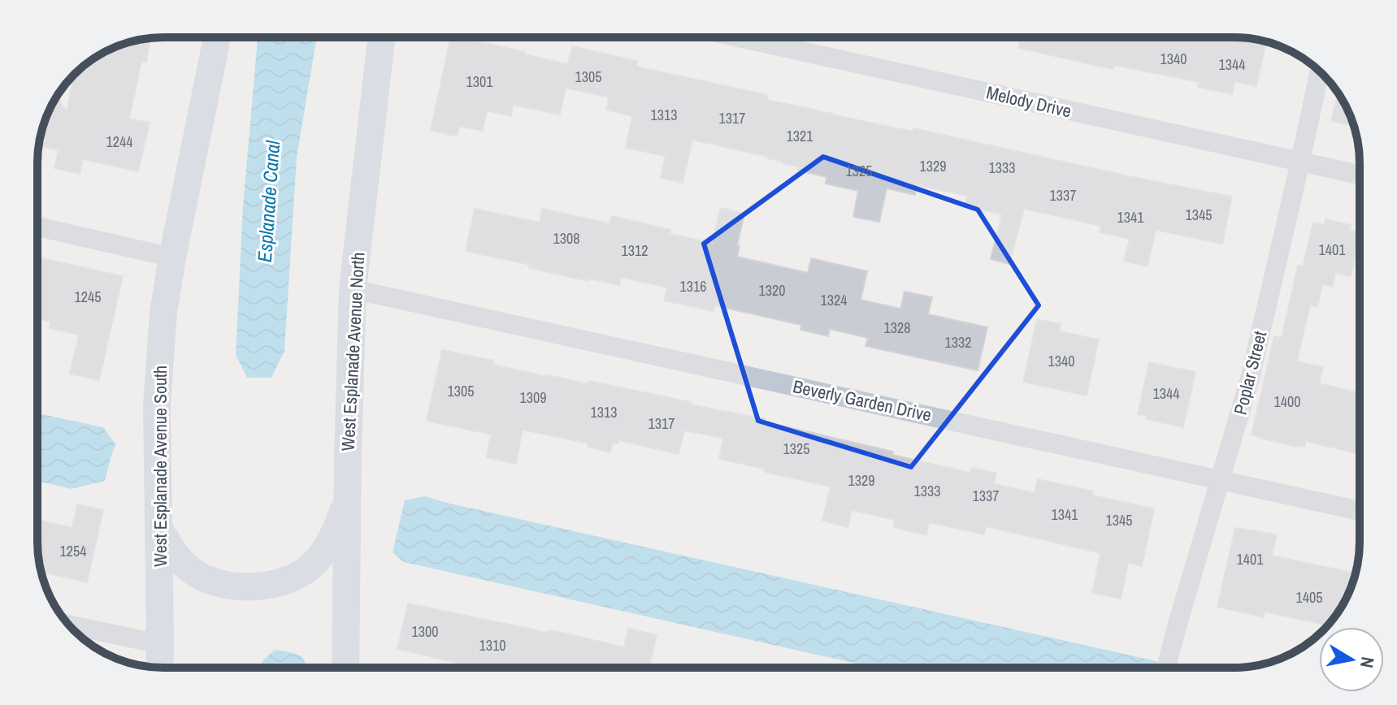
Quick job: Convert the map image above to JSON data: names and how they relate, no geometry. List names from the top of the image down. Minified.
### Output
{"streets":{"main road":["West Esplanade Avenue North","West Esplanade Avenue South"],"street":["Melody Drive","Poplar Street","Beverly Garden Drive"]},"crossings":[["Melody Drive","Poplar Street"],["West Esplanade Avenue North","Beverly Garden Drive"],["Poplar Street","Beverly Garden Drive"]],"water":["Esplanade Canal"],"house_numbers":["1340","1344","1305","1301","1313","1317","1321","1244","1329","1333","1325","1337","1345","1341","1308","1401","1312","1316","1320","1245","1324","1328","1332","1340","1305","1344","1309","1400","1313","1317","1325","1329","1333","1337","1341","1345","1254","1401","1405","1300","1310"],"north":"right"}
